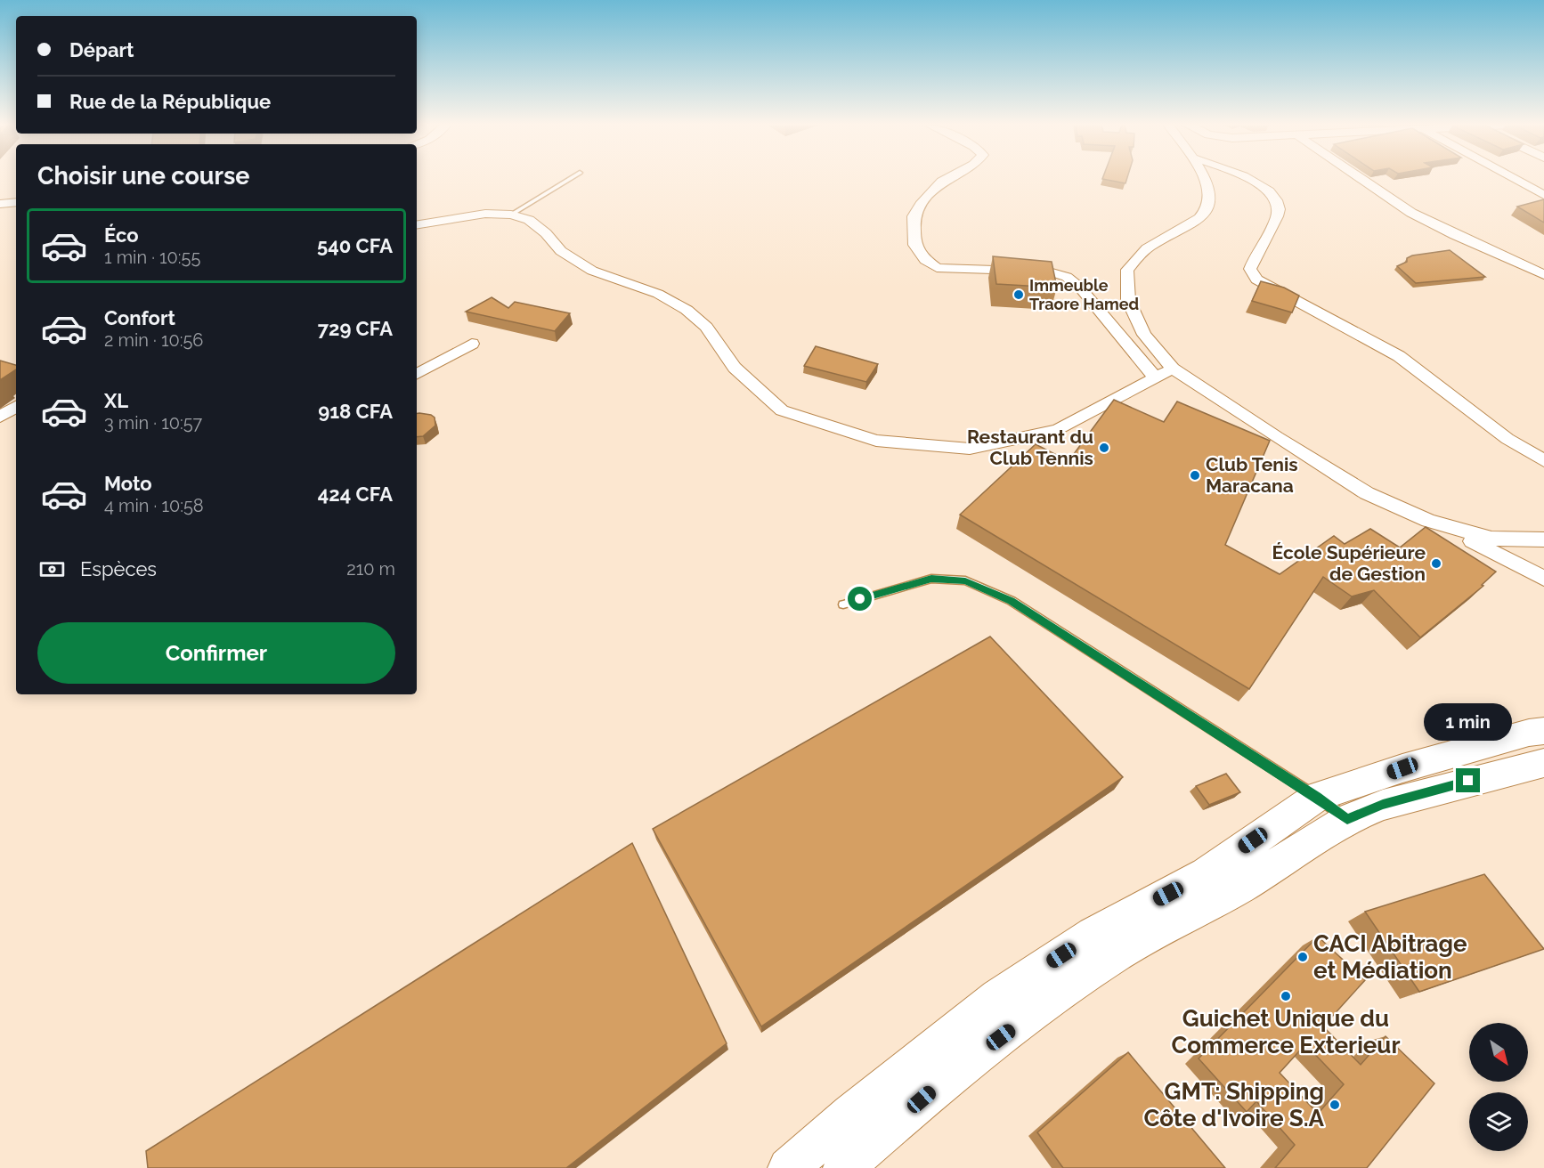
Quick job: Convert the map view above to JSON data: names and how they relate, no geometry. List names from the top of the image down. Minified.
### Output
{"places":["Immeuble Traore Hamed","Restaurant du Club Tennis","Club Tenis Maracana","École Supérieure de Gestion","CACI Abitrage et Médiation","Guichet Unique du Commerce Exterieur","GMT: Shipping Côte d'Ivoire S.A"],"north":"bottom right","page":{"banner":["Départ","Rue de la République"],"heading":"Choisir une course","list":[{"name":"Éco","note":"1 min · 10:55","value":"540 CFA"},{"name":"Confort","note":"2 min · 10:56","value":"729 CFA"},{"name":"XL","note":"3 min · 10:57","value":"918 CFA"},{"name":"Moto","note":"4 min · 10:58","value":"424 CFA"}],"pay":["Espèces","210 m"],"buttons":"Confirmer","bubble":"1 min"}}
